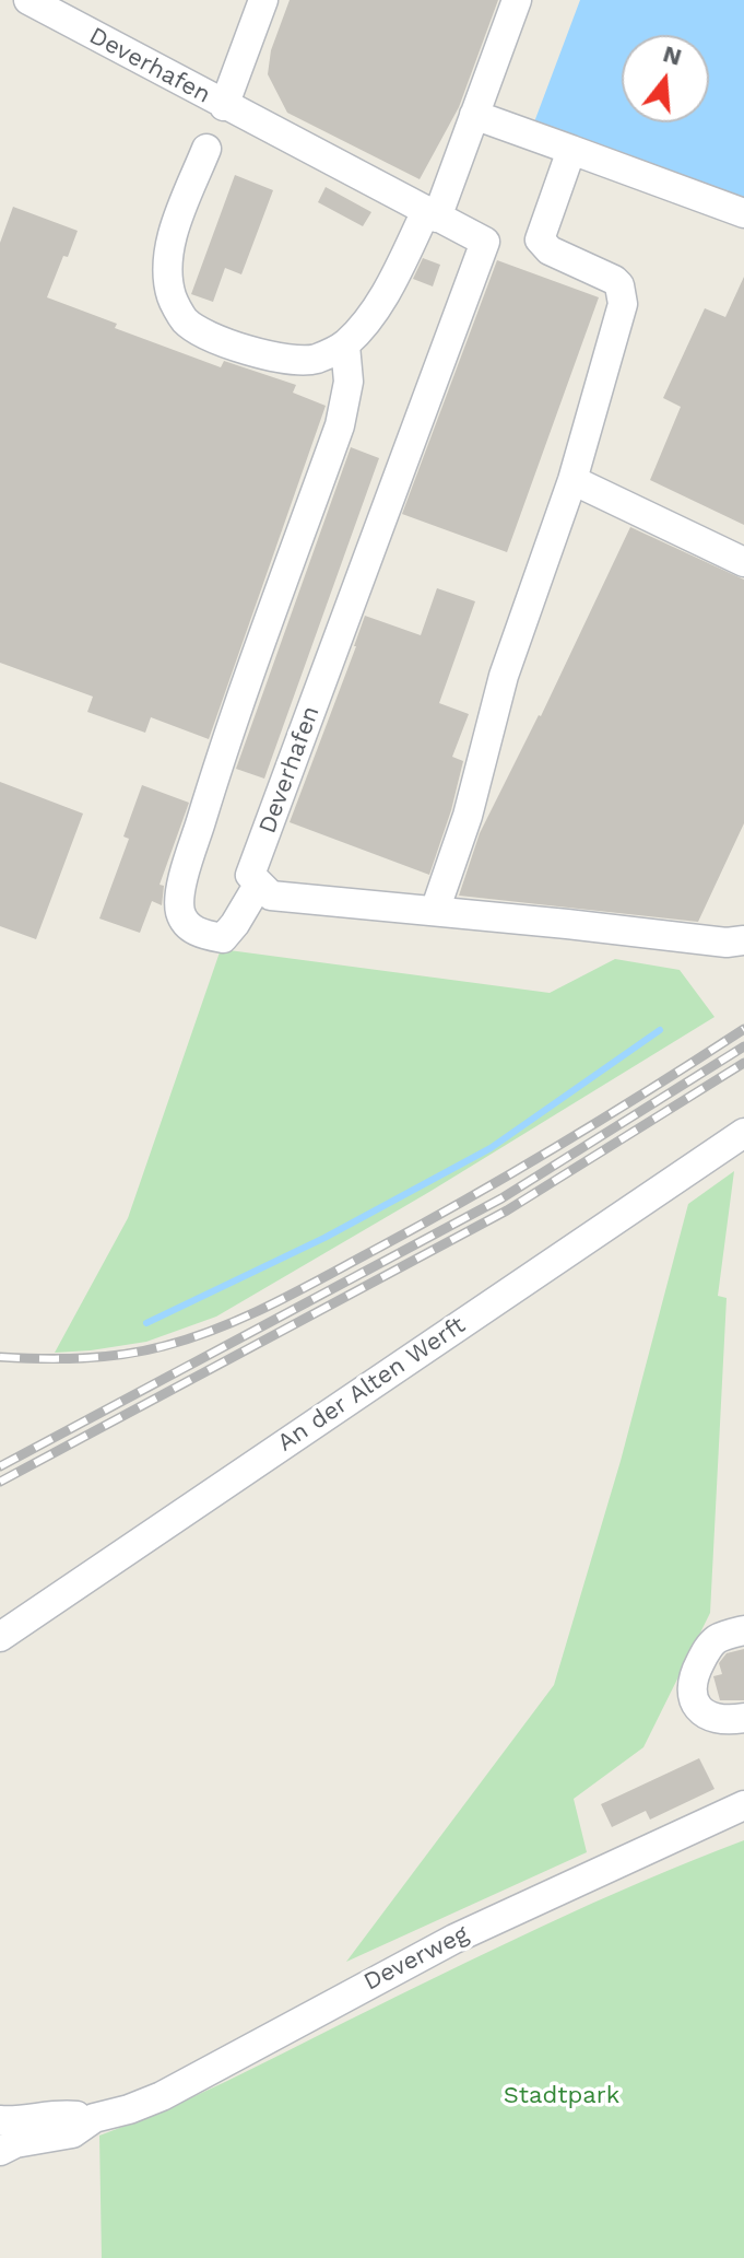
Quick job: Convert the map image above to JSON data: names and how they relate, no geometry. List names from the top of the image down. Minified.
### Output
{"streets":{"street":["Deverhafen","An der Alten Werft","Deverweg"]},"parks":["Stadtpark"],"north":"top"}
